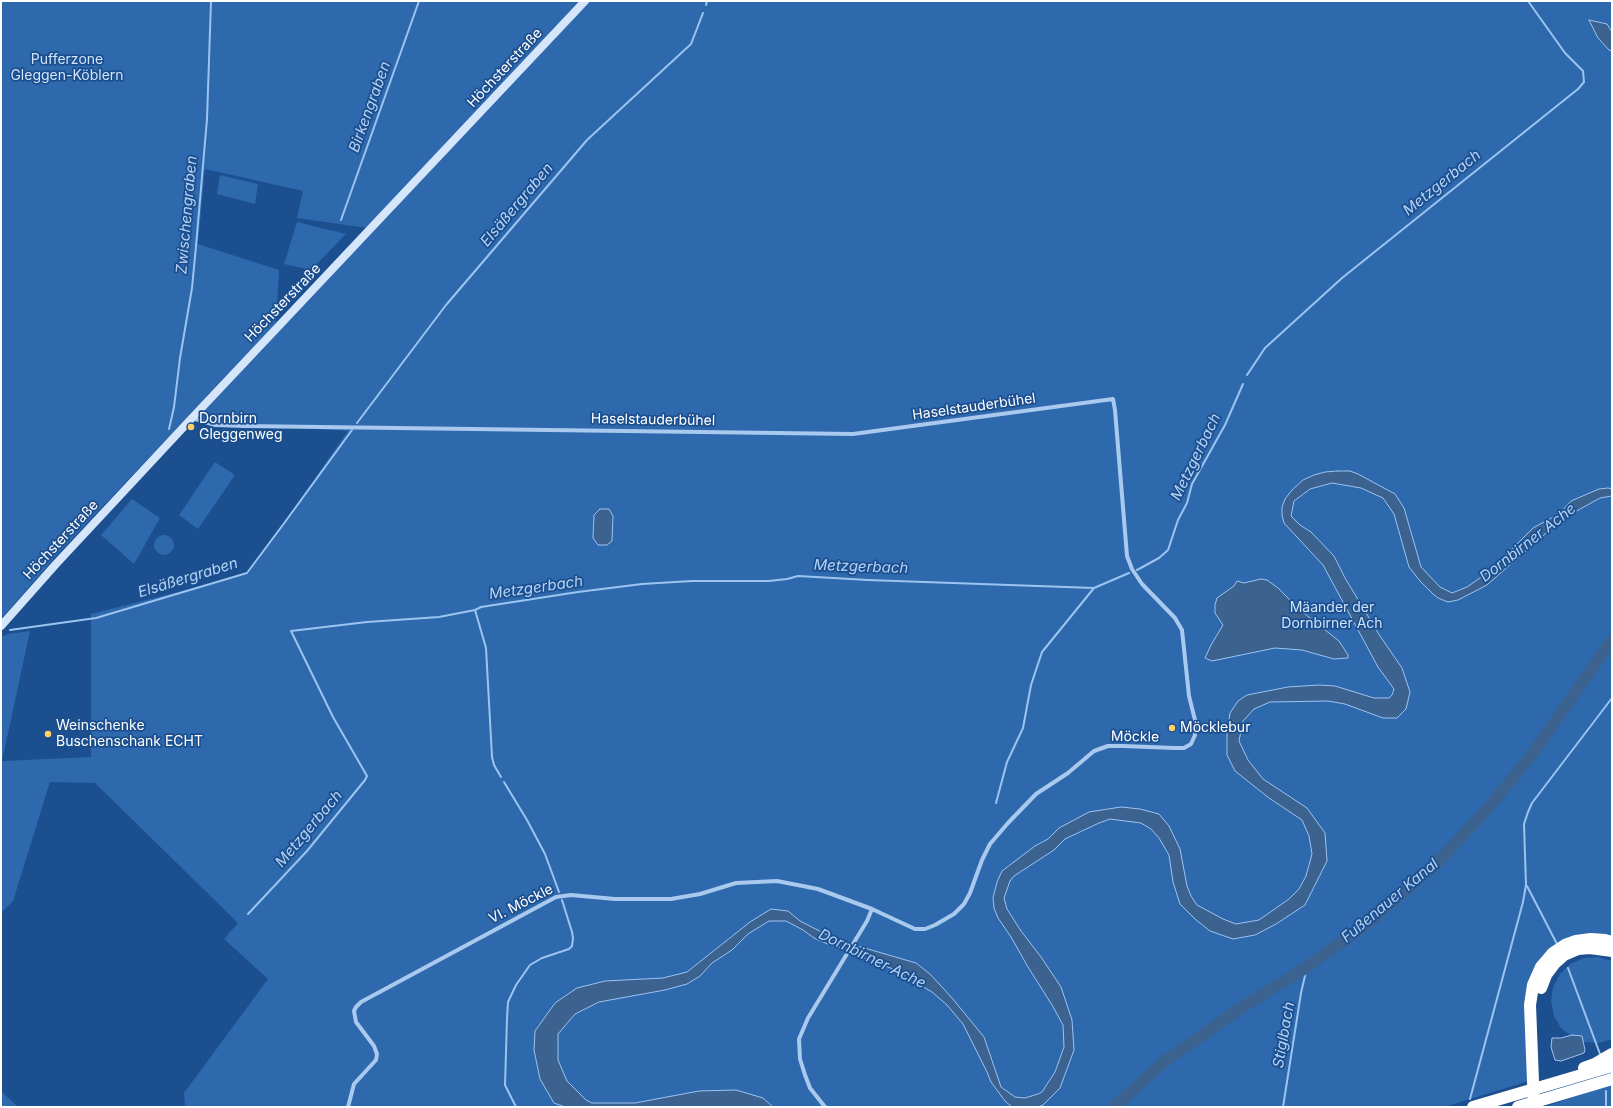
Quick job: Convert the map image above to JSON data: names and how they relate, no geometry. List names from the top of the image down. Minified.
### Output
{"streets":{"main road":["Höchsterstraße"],"street":["Haselstauderbühel","Möckle","VI. Möckle"]},"crossings":[["Höchsterstraße","Haselstauderbühel"],["Haselstauderbühel","Möckle"],["Möckle","VI. Möckle"]],"water":["Birkengraben","Metzgerbach","Elsäßergraben","Zwischengraben","Dornbirner Ache","Fußenauer Kanal","Stiglbach"],"parks":["Pufferzone Gleggen-Köblern","Mäander der Dornbirner Ach"],"places":["Dornbirn Gleggenweg","Möcklebur","Weinschenke Buschenschank ECHT"]}
